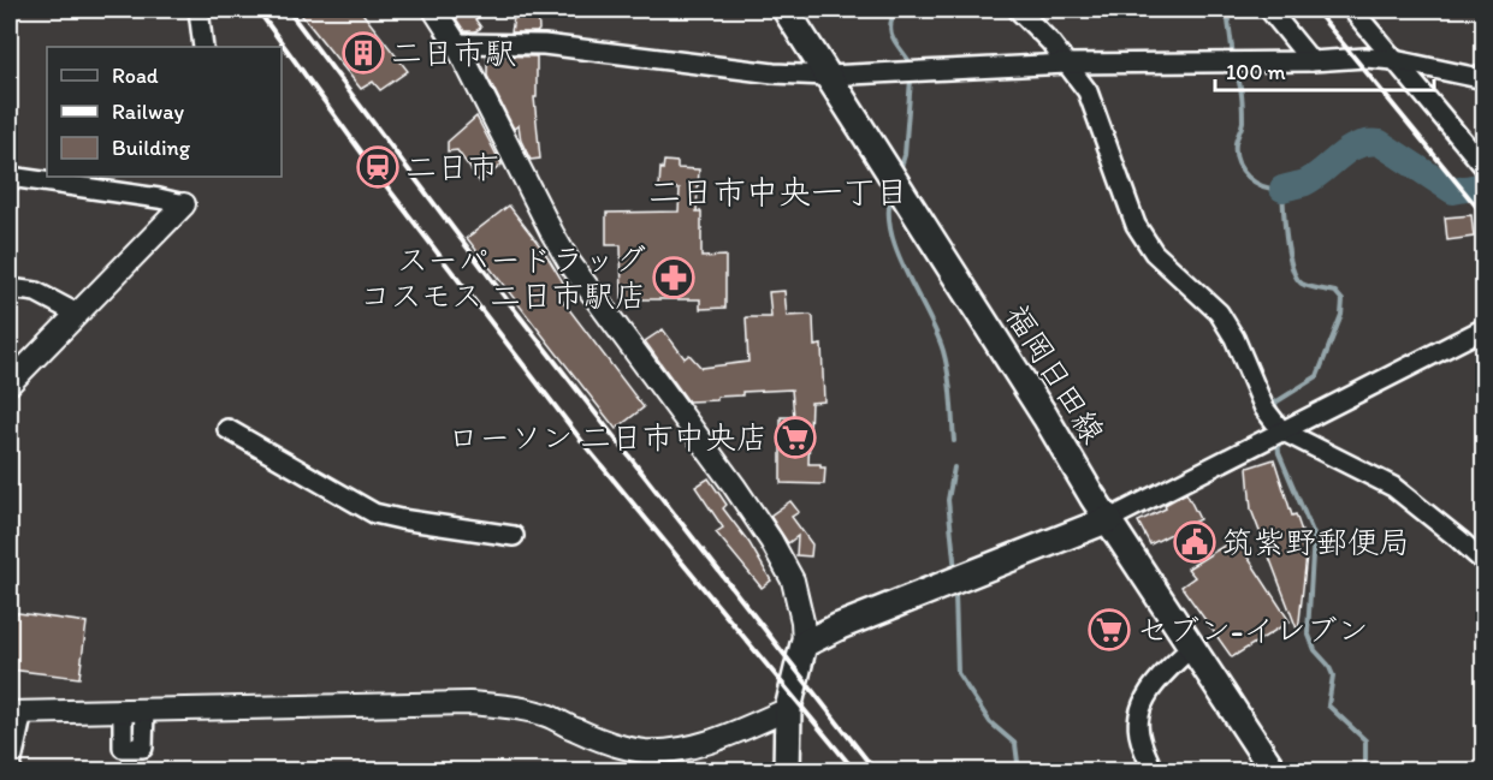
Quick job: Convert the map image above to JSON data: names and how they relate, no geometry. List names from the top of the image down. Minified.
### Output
{"streets":{"main road":["福岡日田線"]},"districts":["二日市中央一丁目"],"places":{"building":["二日市駅"],"station":["二日市"],"pharmacy":["スーパードラッグ コスモス 二日市駅店"],"supermarket":["ローソン 二日市中央店","セブン-イレブン"],"public building":["筑紫野郵便局"]},"legend":["Road","Railway","Building"],"scale_bar":"100 m"}
